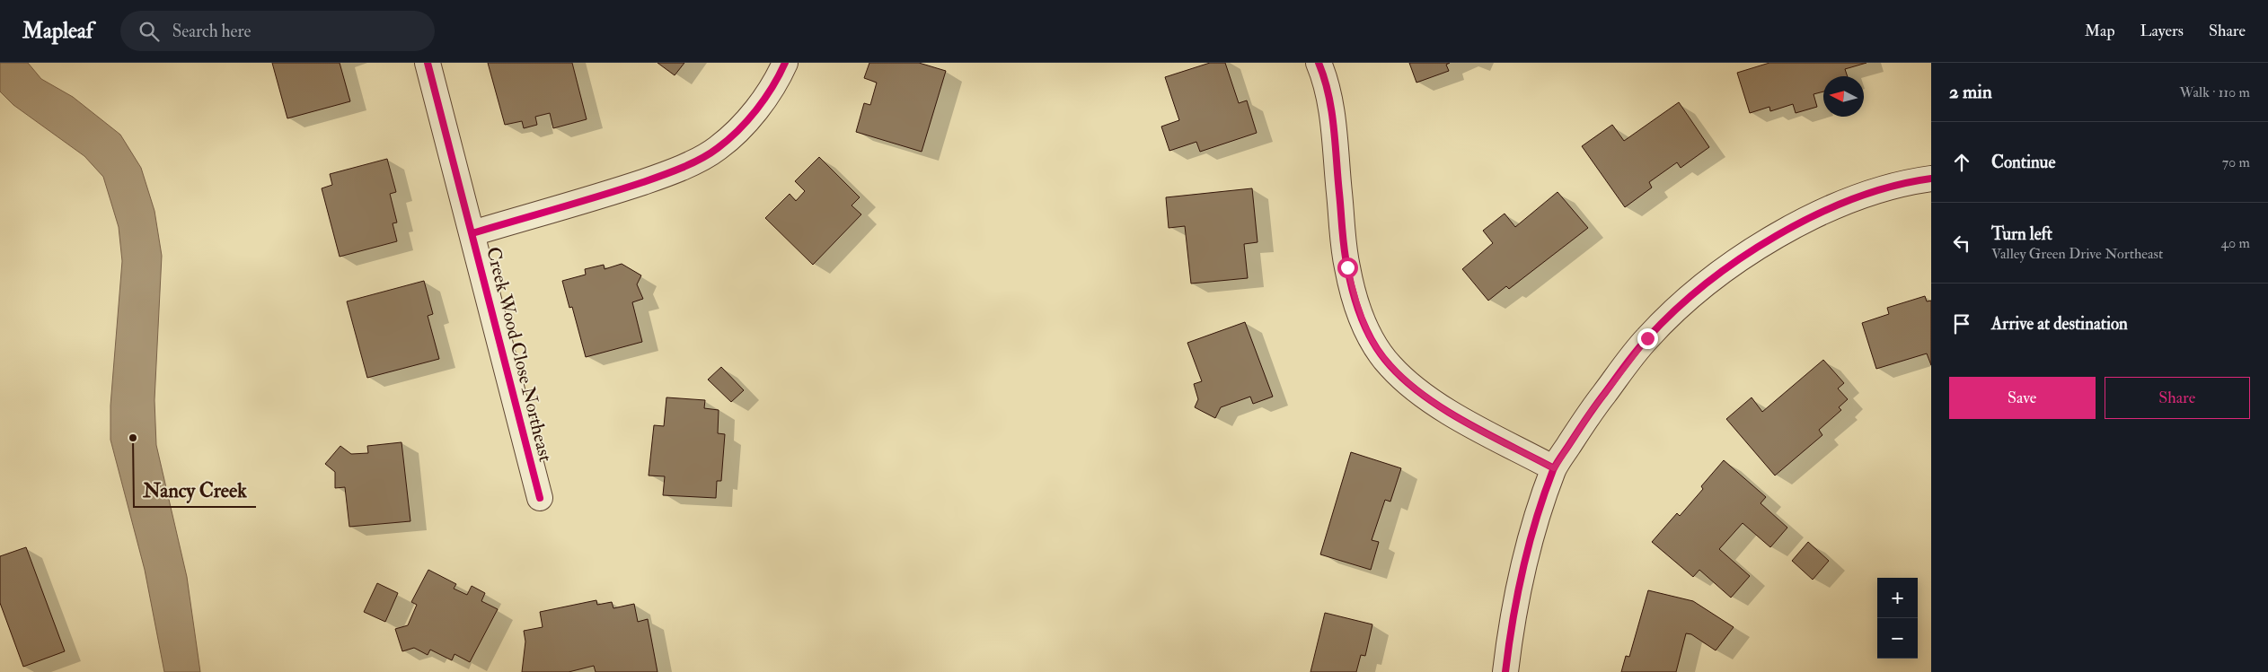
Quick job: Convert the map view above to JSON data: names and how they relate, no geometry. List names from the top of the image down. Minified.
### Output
{"streets":{"street":["Creek Wood Close Northeast"]},"places":["Nancy Creek"],"north":"left","page":{"header":"Mapleaf","search":"Search here","nav":["Map","Layers","Share"],"heading":["2 min","Walk · 110 m"],"list":[["Continue","70 m"],["Turn left","Valley Green Drive Northeast","40 m"],"Arrive at destination"],"buttons":["Save","Share"],"map_buttons":["+","−"]}}
